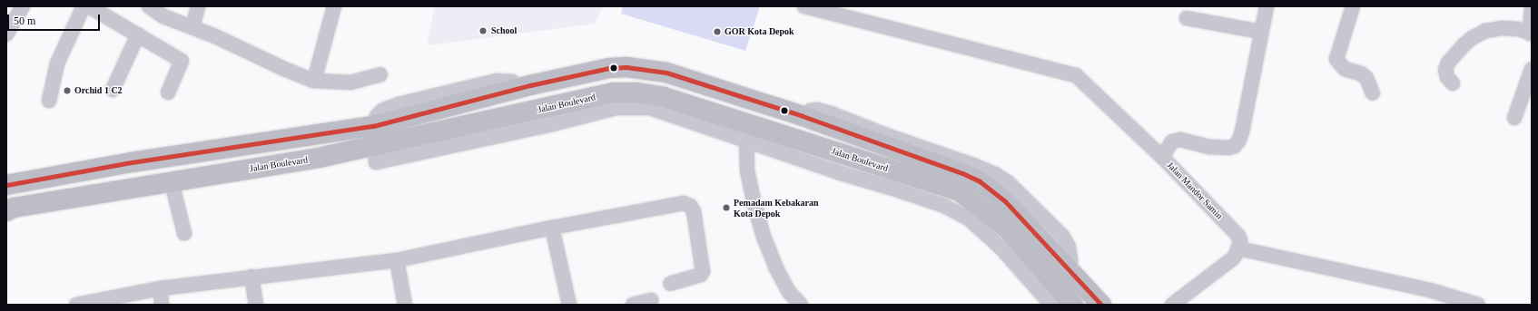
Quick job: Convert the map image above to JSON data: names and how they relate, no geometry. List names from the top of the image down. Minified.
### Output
{"streets":{"main road":["Jalan Boulevard"],"street":["Jalan Mandor Samin"]},"places":["School","GOR Kota Depok","Orchid 1 C2","Pemadam Kebakaran Kota Depok"],"scale_bar":"50 m"}
